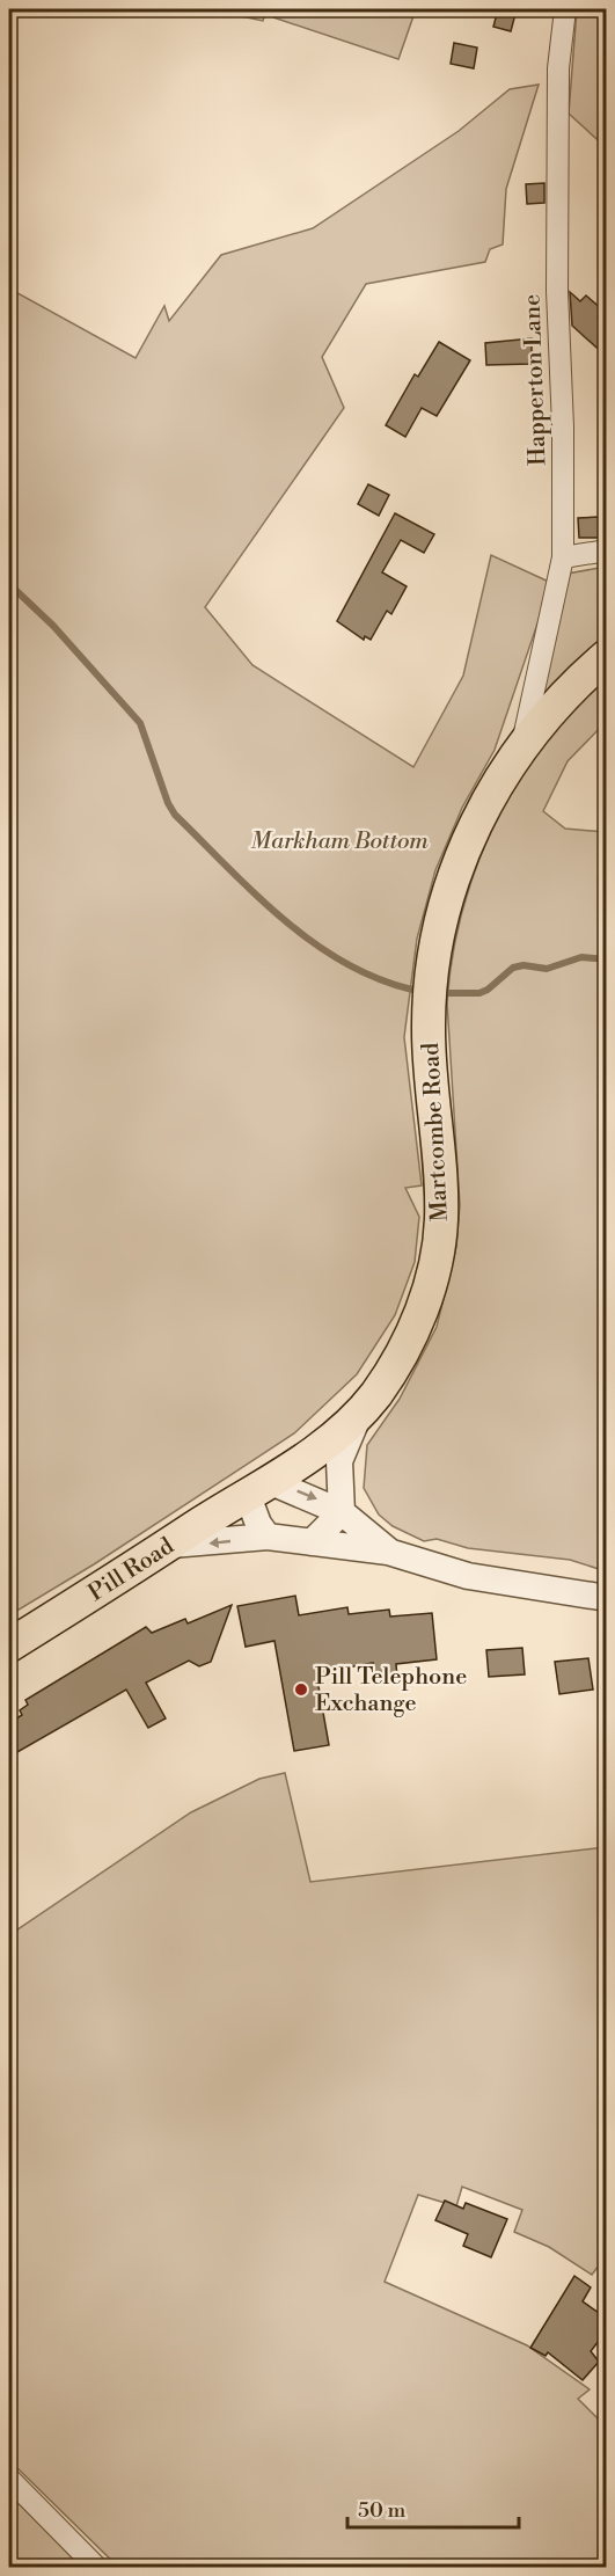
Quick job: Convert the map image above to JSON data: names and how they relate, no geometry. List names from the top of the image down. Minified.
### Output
{"streets":{"main road":["Martcombe Road","Pill Road"],"street":["Happerton Lane"]},"crossings":[["Happerton Lane","Martcombe Road"],["Martcombe Road","Pill Road"]],"parks":["Markham Bottom"],"places":["Pill Telephone Exchange"],"scale_bar":"50 m"}
